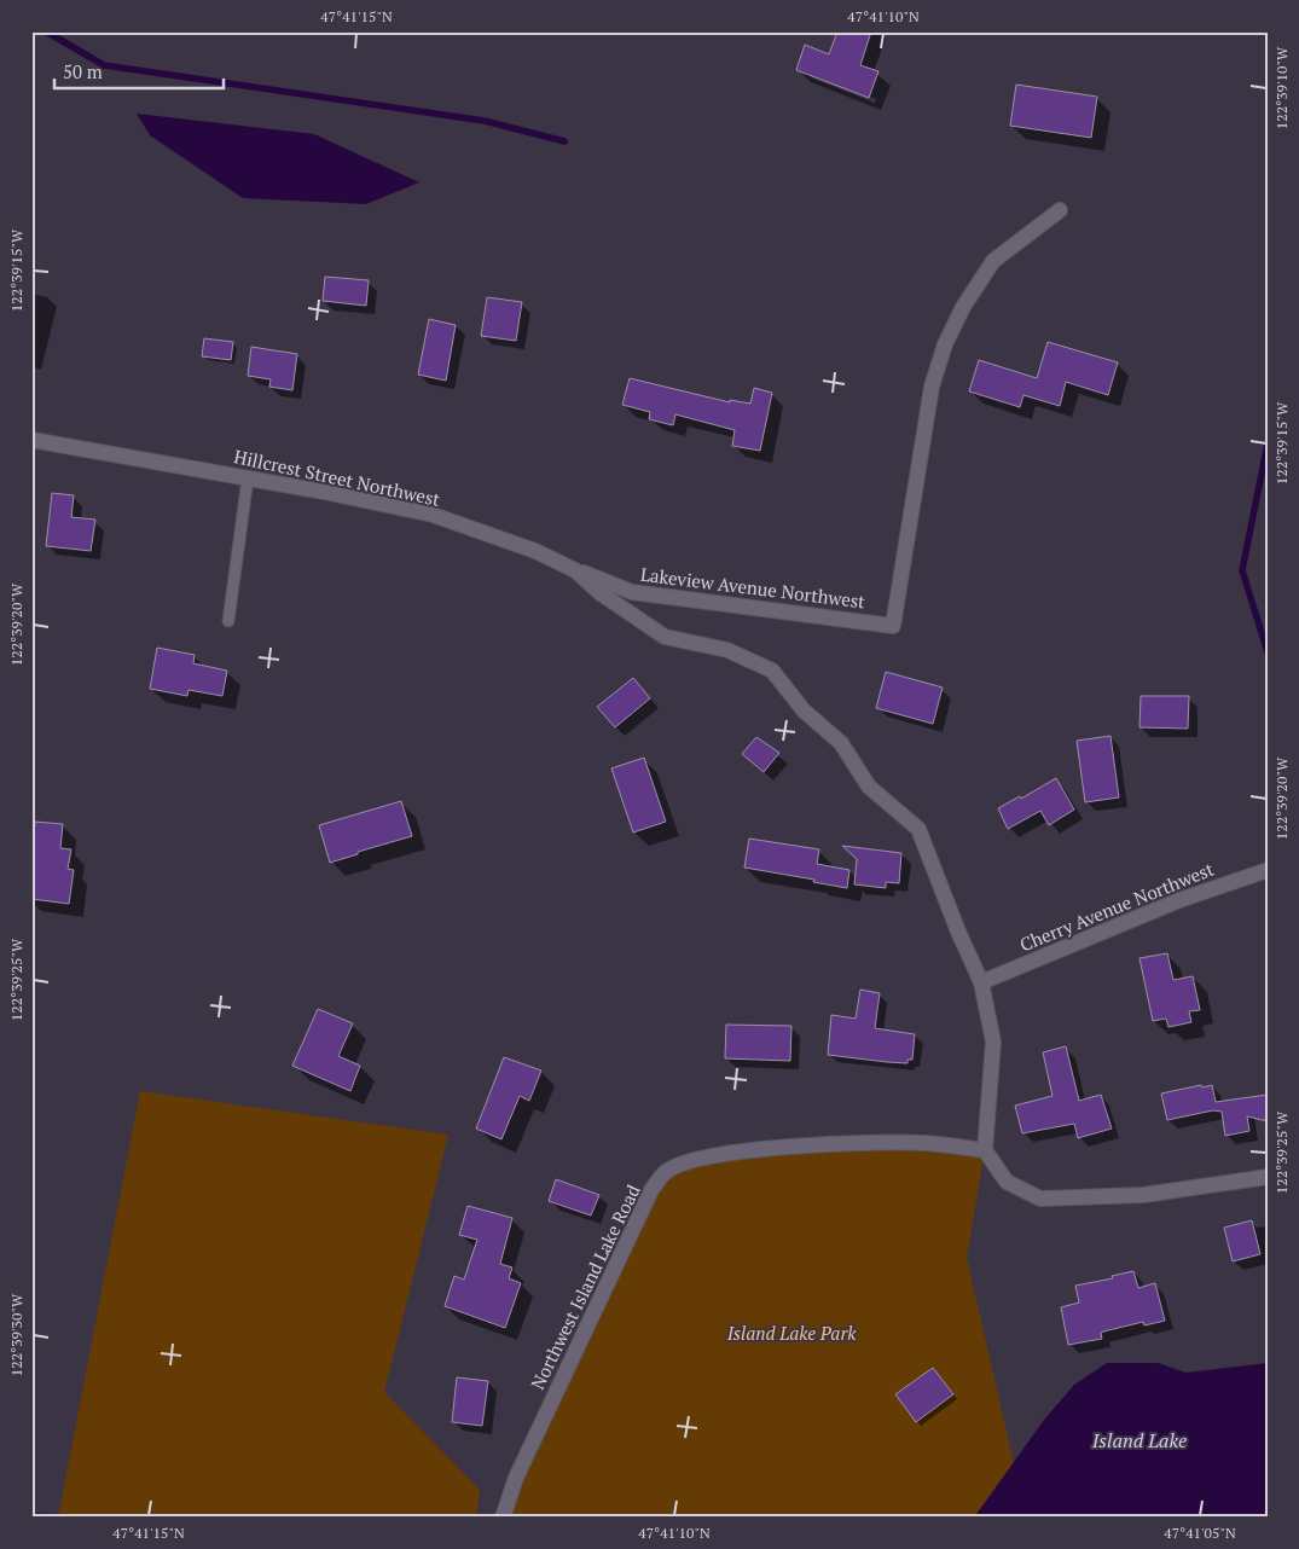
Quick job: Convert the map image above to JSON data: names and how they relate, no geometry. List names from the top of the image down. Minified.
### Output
{"streets":{"street":["Hillcrest Street Northwest","Lakeview Avenue Northwest","Cherry Avenue Northwest","Northwest Island Lake Road"]},"crossings":[["Hillcrest Street Northwest","Lakeview Avenue Northwest"],["Hillcrest Street Northwest","Cherry Avenue Northwest"],["Hillcrest Street Northwest","Northwest Island Lake Road"]],"water":["Island Lake"],"parks":["Island Lake Park"],"scale_bar":"50 m","coordinates":["47°41'15\"N","47°41'10\"N","122°39'10\"W","122°39'15\"W","122°39'20\"W","122°39'25\"W","122°39'30\"W","47°41'05\"N"]}
